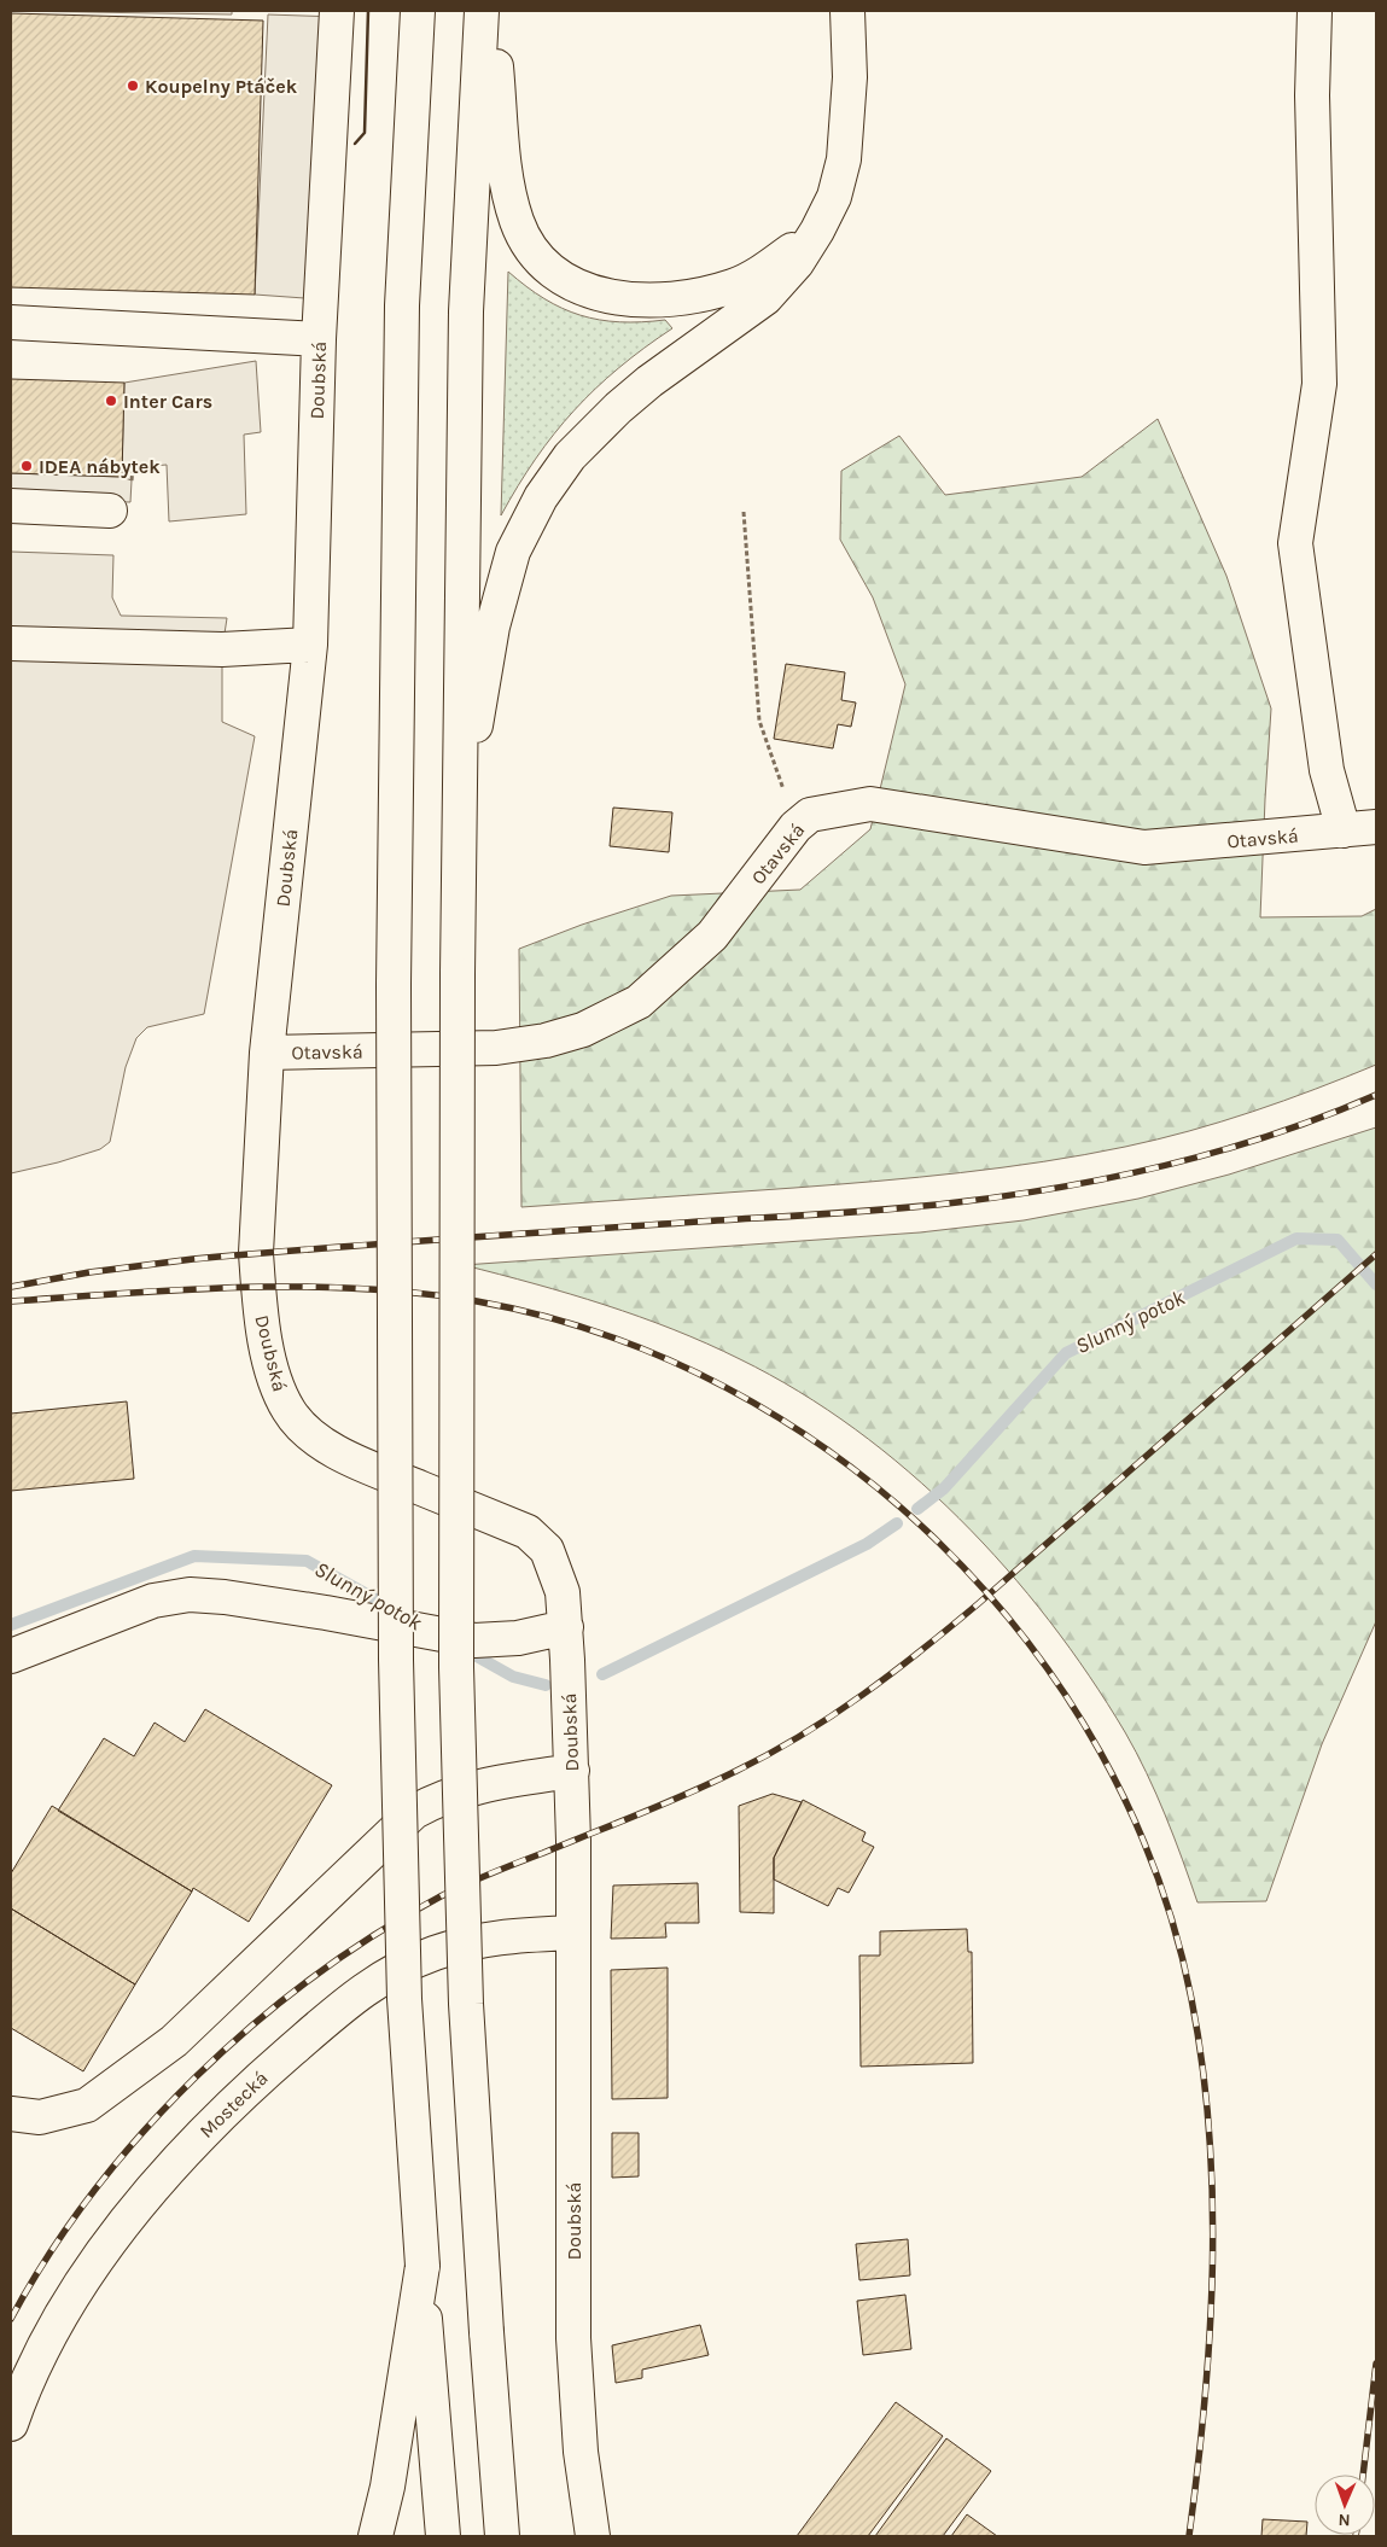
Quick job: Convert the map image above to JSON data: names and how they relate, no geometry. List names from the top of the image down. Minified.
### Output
{"streets":{"main road":["Doubská","Otavská","Mostecká"]},"crossings":[["Doubská","Otavská"],["Doubská","Mostecká"]],"water":["Slunný potok"],"places":["Koupelny Ptáček","Inter Cars","IDEA nábytek"],"north":"bottom"}
